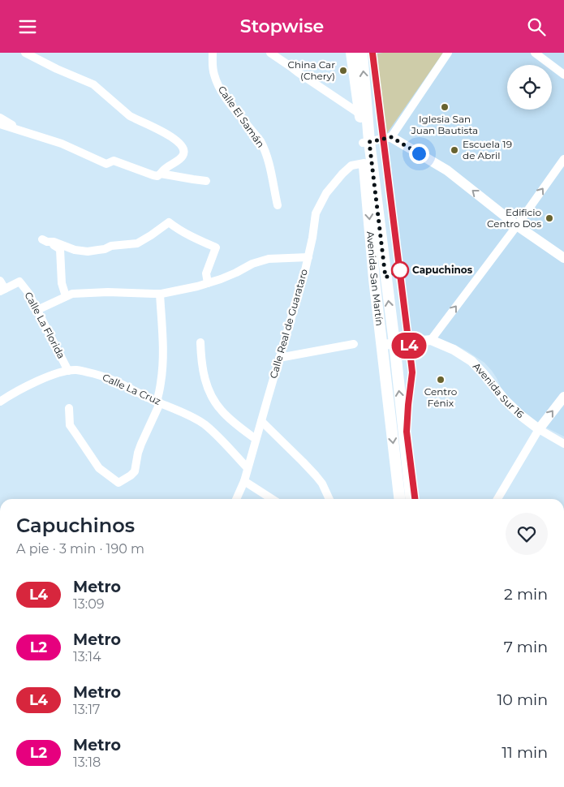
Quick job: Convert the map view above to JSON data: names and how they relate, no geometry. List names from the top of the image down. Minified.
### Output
{"streets":{"main road":["Avenida San Martín"],"street":["Calle El Samán","Calle Real de Guarataro","Calle La Florida","Calle La Cruz","Avenida Sur 16"]},"crossings":[["Avenida San Martín","Calle Real de Guarataro"],["Calle Real de Guarataro","Calle La Cruz"],["Calle La Florida","Calle La Cruz"]],"places":["China Car (Chery)","Iglesia San Juan Bautista","Escuela 19 de Abril","Edificio Centro Dos","Capuchinos","Centro Fénix"],"lines":["metro line L4"],"page":{"header":"Stopwise","on_map":"L4","heading":["Capuchinos","A pie · 3 min · 190 m"],"list":[{"mark":"L4","name":"Metro","note":"13:09","value":"2 min"},{"mark":"L2","name":"Metro","note":"13:14","value":"7 min"},{"mark":"L4","name":"Metro","note":"13:17","value":"10 min"},{"mark":"L2","name":"Metro","note":"13:18","value":"11 min"}]}}
